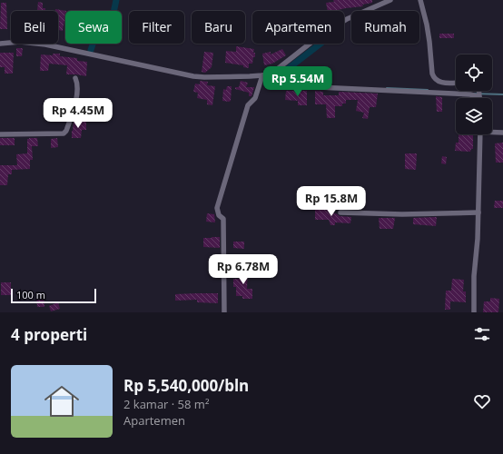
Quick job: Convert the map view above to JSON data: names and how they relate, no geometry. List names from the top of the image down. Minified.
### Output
{"scale_bar":"100 m","page":{"chip":["Beli","Sewa","Filter","Baru","Apartemen","Rumah"],"price":["Rp 5.54M","Rp 4.45M","Rp 15.8M","Rp 6.78M"],"scale":"100 m","heading":"4 properti","list":[{"name":"Rp 5,540,000/bln","note":"2 kamar · 58 m² · Apartemen"}]}}
